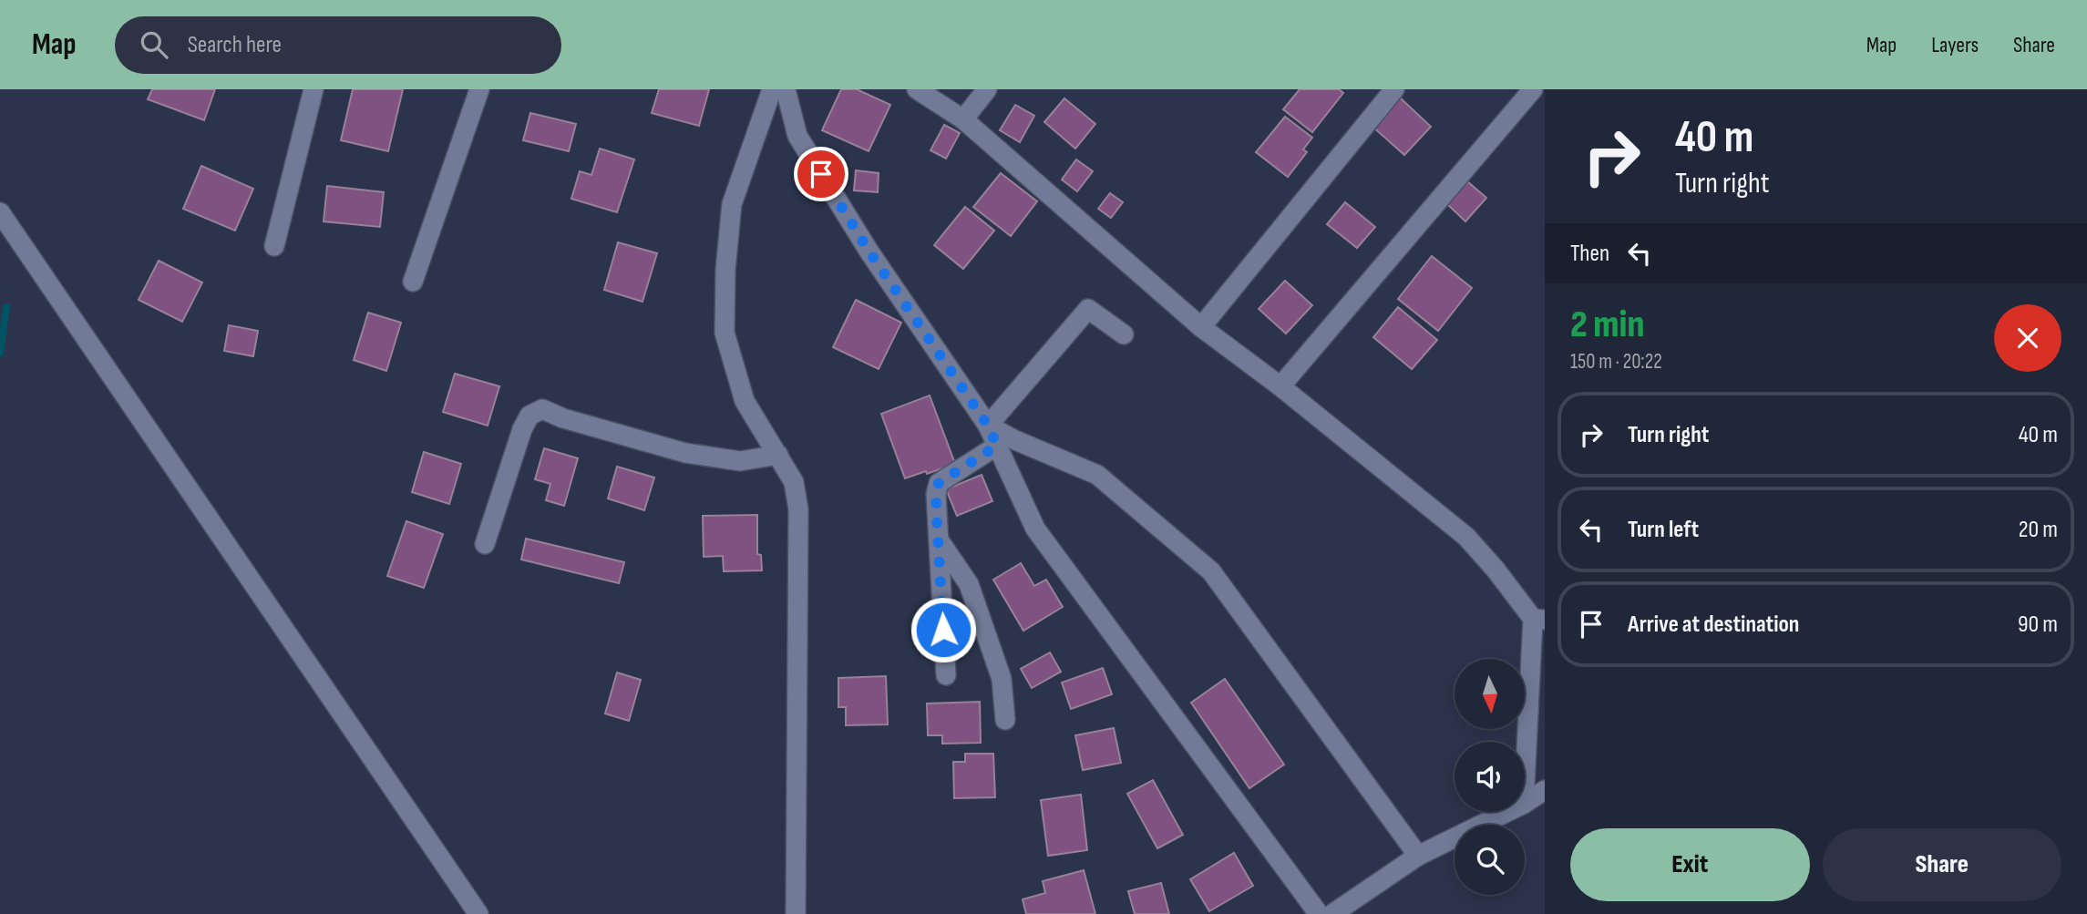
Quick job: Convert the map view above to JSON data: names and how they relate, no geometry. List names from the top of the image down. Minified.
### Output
{"north":"bottom","page":{"header":"Map","search":"Search here","nav":["Map","Layers","Share"],"turn":["40 m","Turn right"],"then":"Then","heading":["2 min","150 m · 20:22"],"list":[{"name":"Turn right","value":"40 m"},{"name":"Turn left","value":"20 m"},{"name":"Arrive at destination","value":"90 m"}],"buttons":["Exit","Share"]}}
